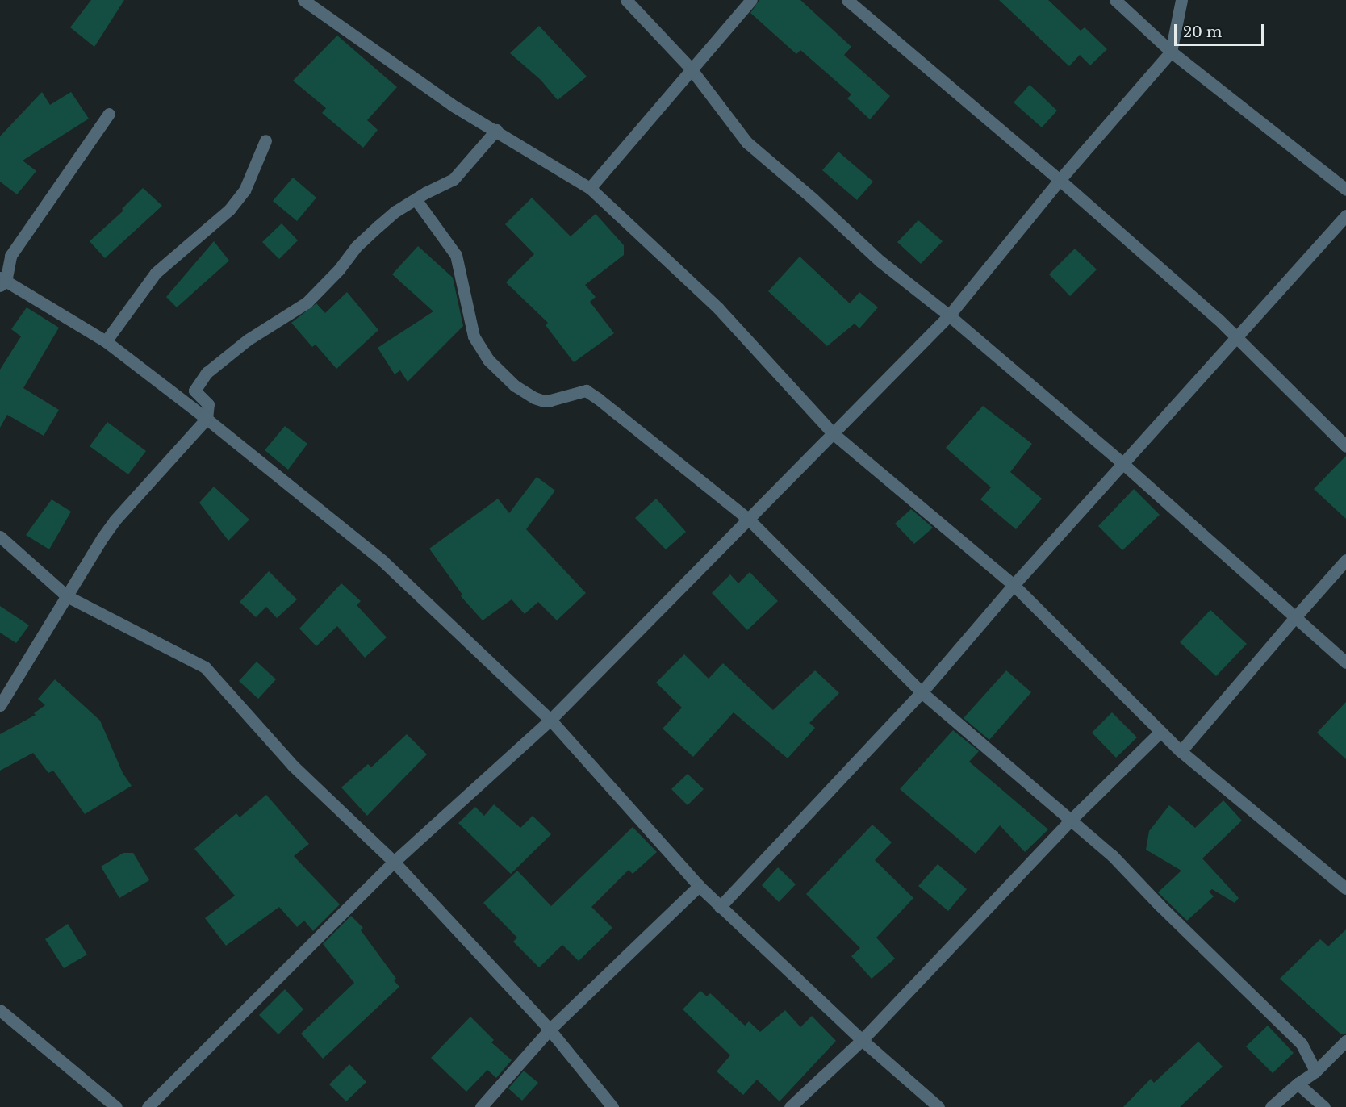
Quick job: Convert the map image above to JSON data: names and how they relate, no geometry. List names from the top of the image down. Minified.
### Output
{"scale_bar":"20 m"}
